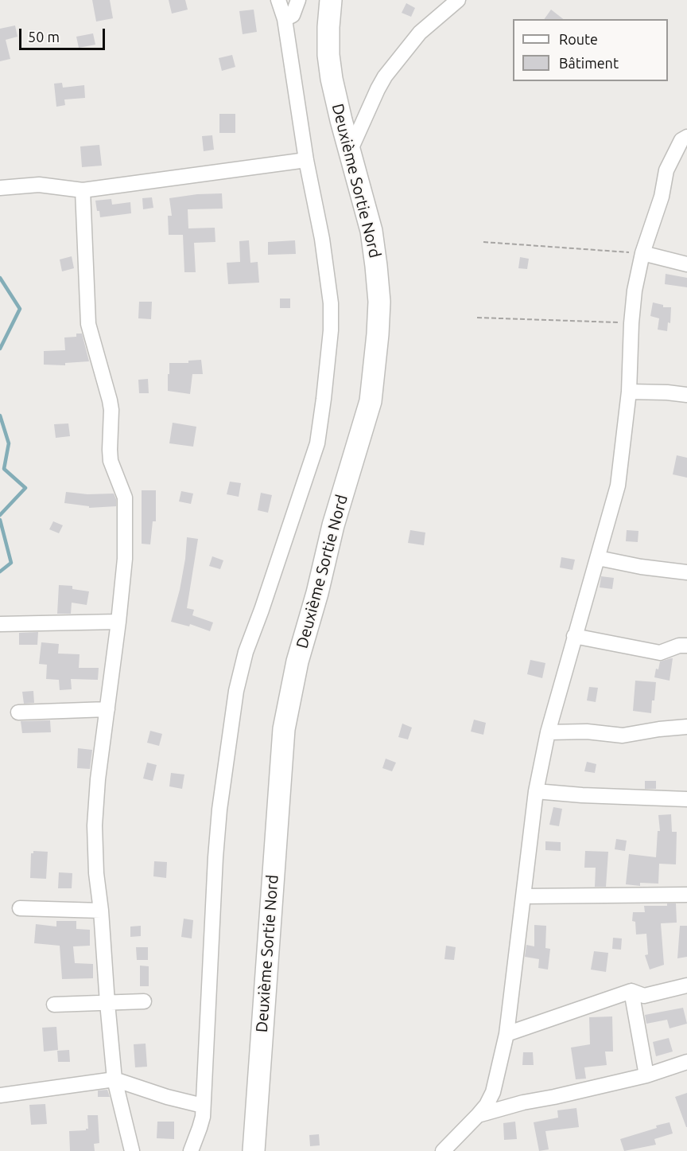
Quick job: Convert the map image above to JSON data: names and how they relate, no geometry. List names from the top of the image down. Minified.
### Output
{"streets":{"main road":["Deuxième Sortie Nord"]},"legend":["Route","Bâtiment"],"scale_bar":"50 m"}
